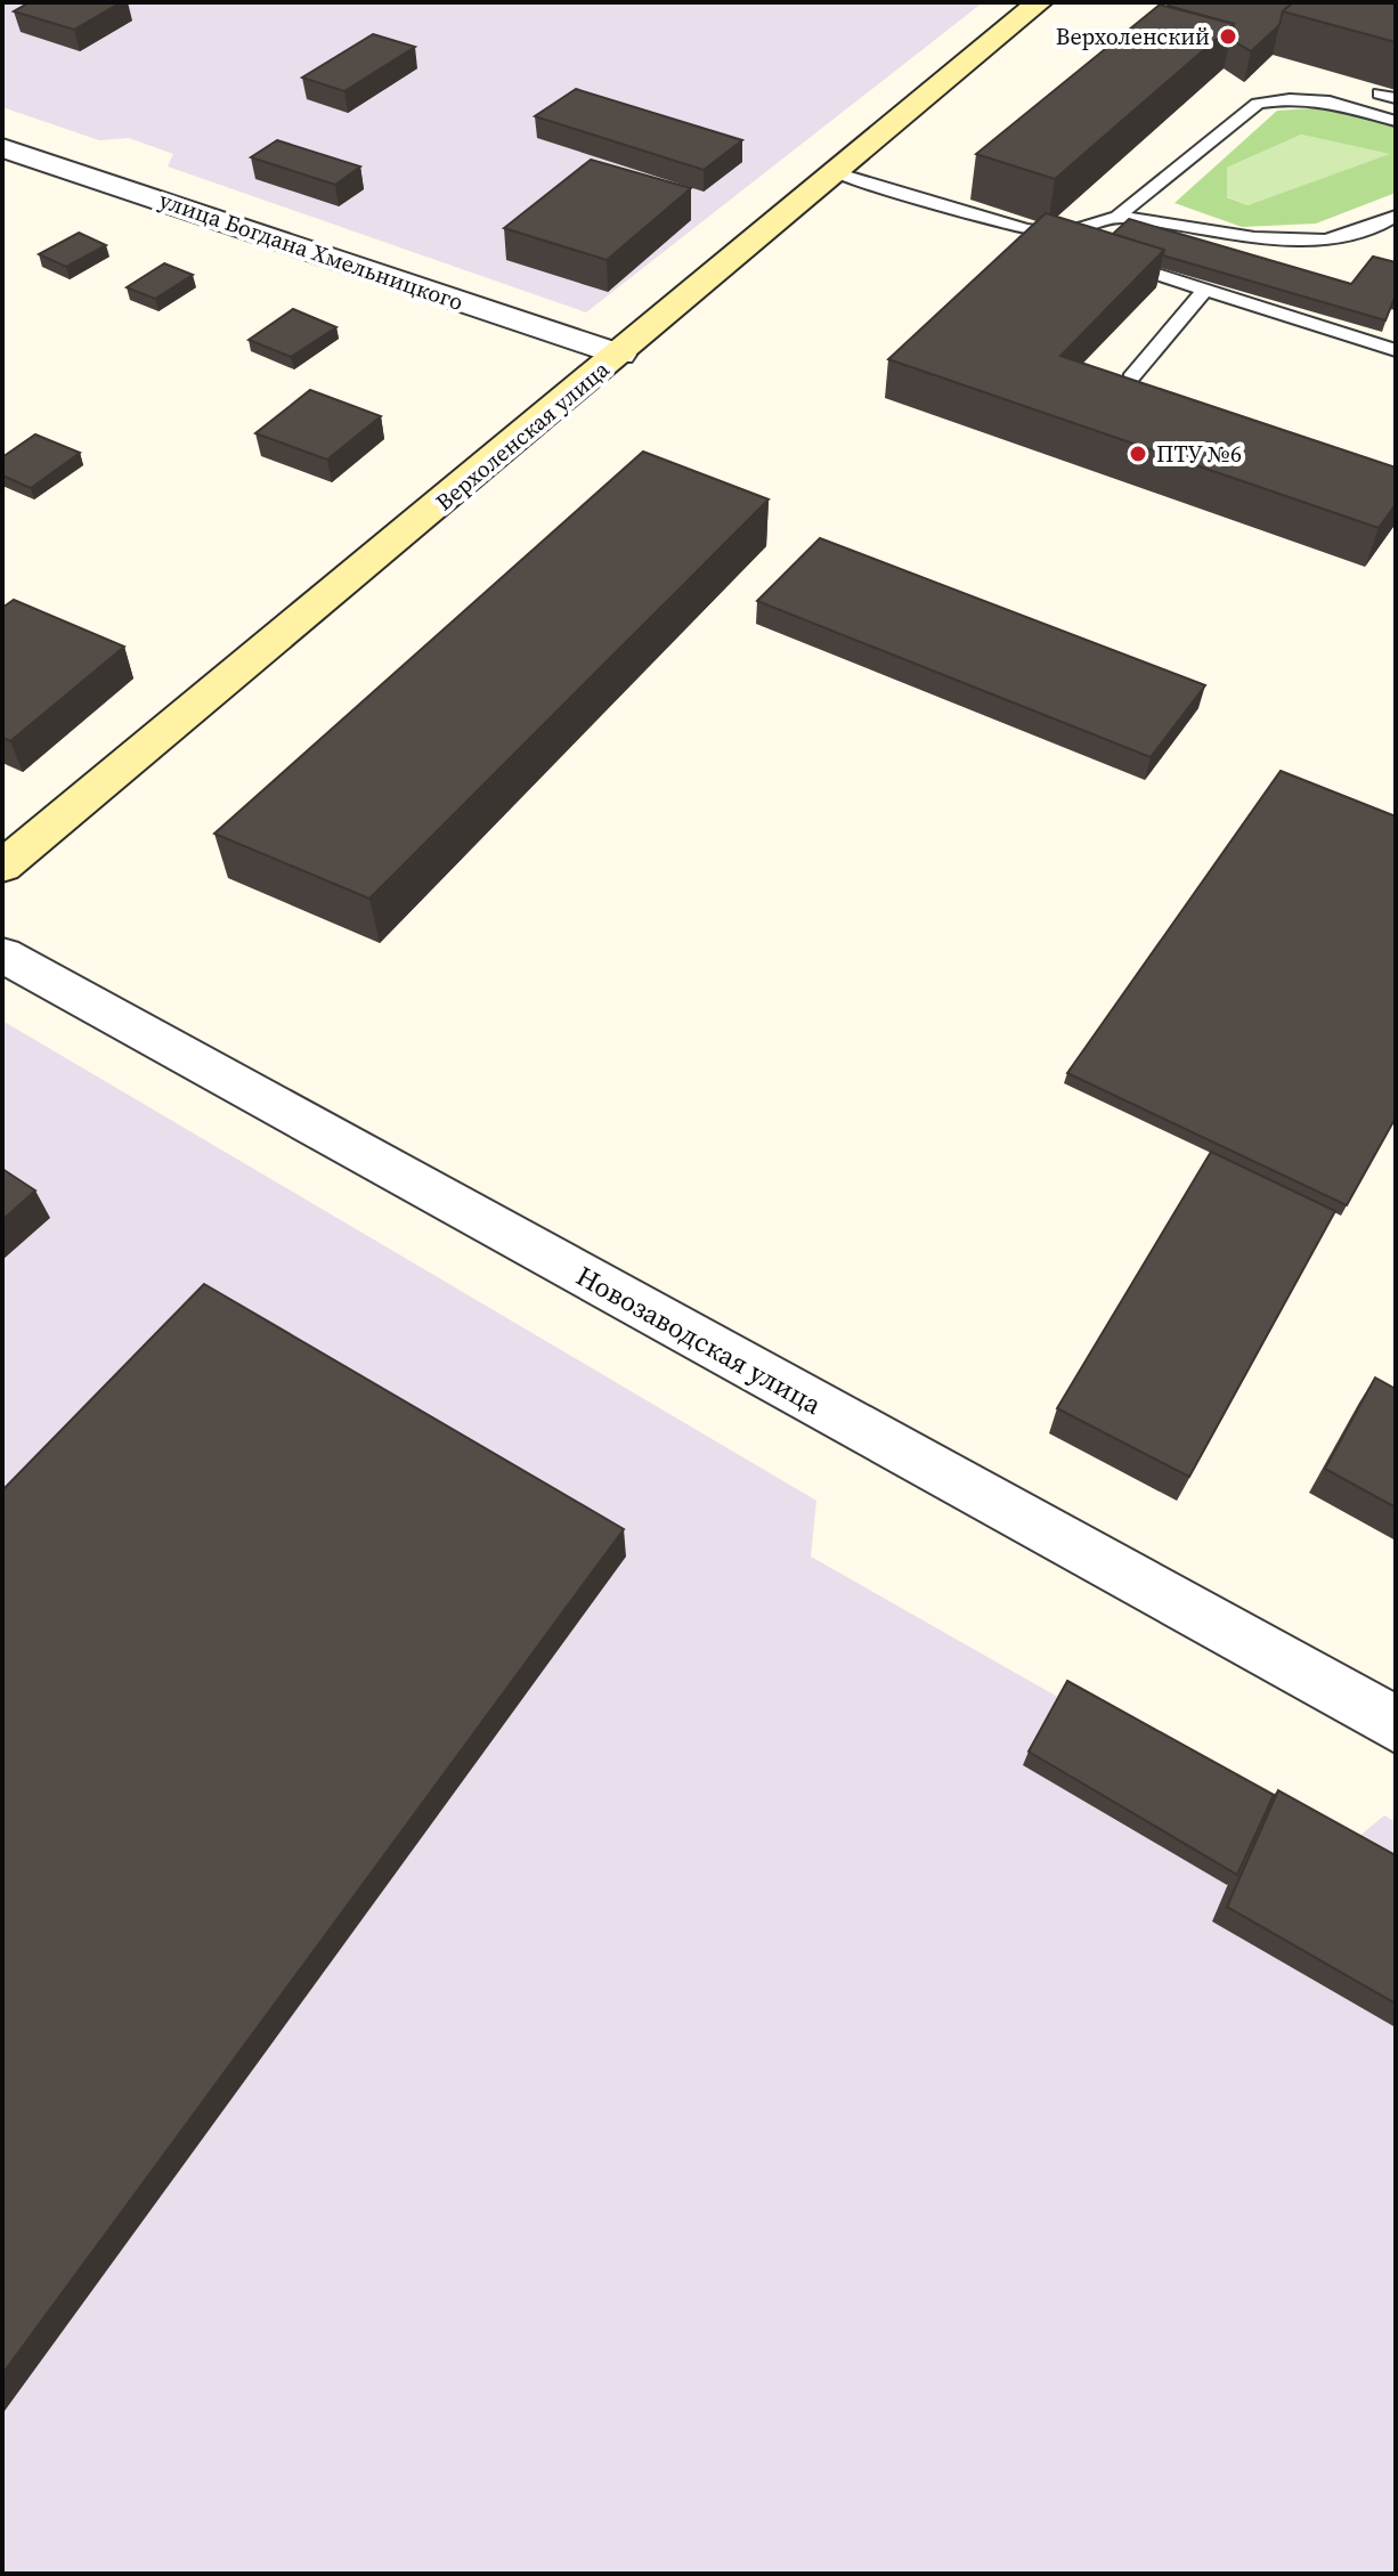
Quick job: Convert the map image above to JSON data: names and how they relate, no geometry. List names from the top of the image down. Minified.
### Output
{"streets":{"main road":["Верхоленская улица"],"street":["улица Богдана Хмельницкого","Новозаводская улица"]},"crossings":[["улица Богдана Хмельницкого","Верхоленская улица"]],"places":["Верхоленский","ПТУ №6"]}
